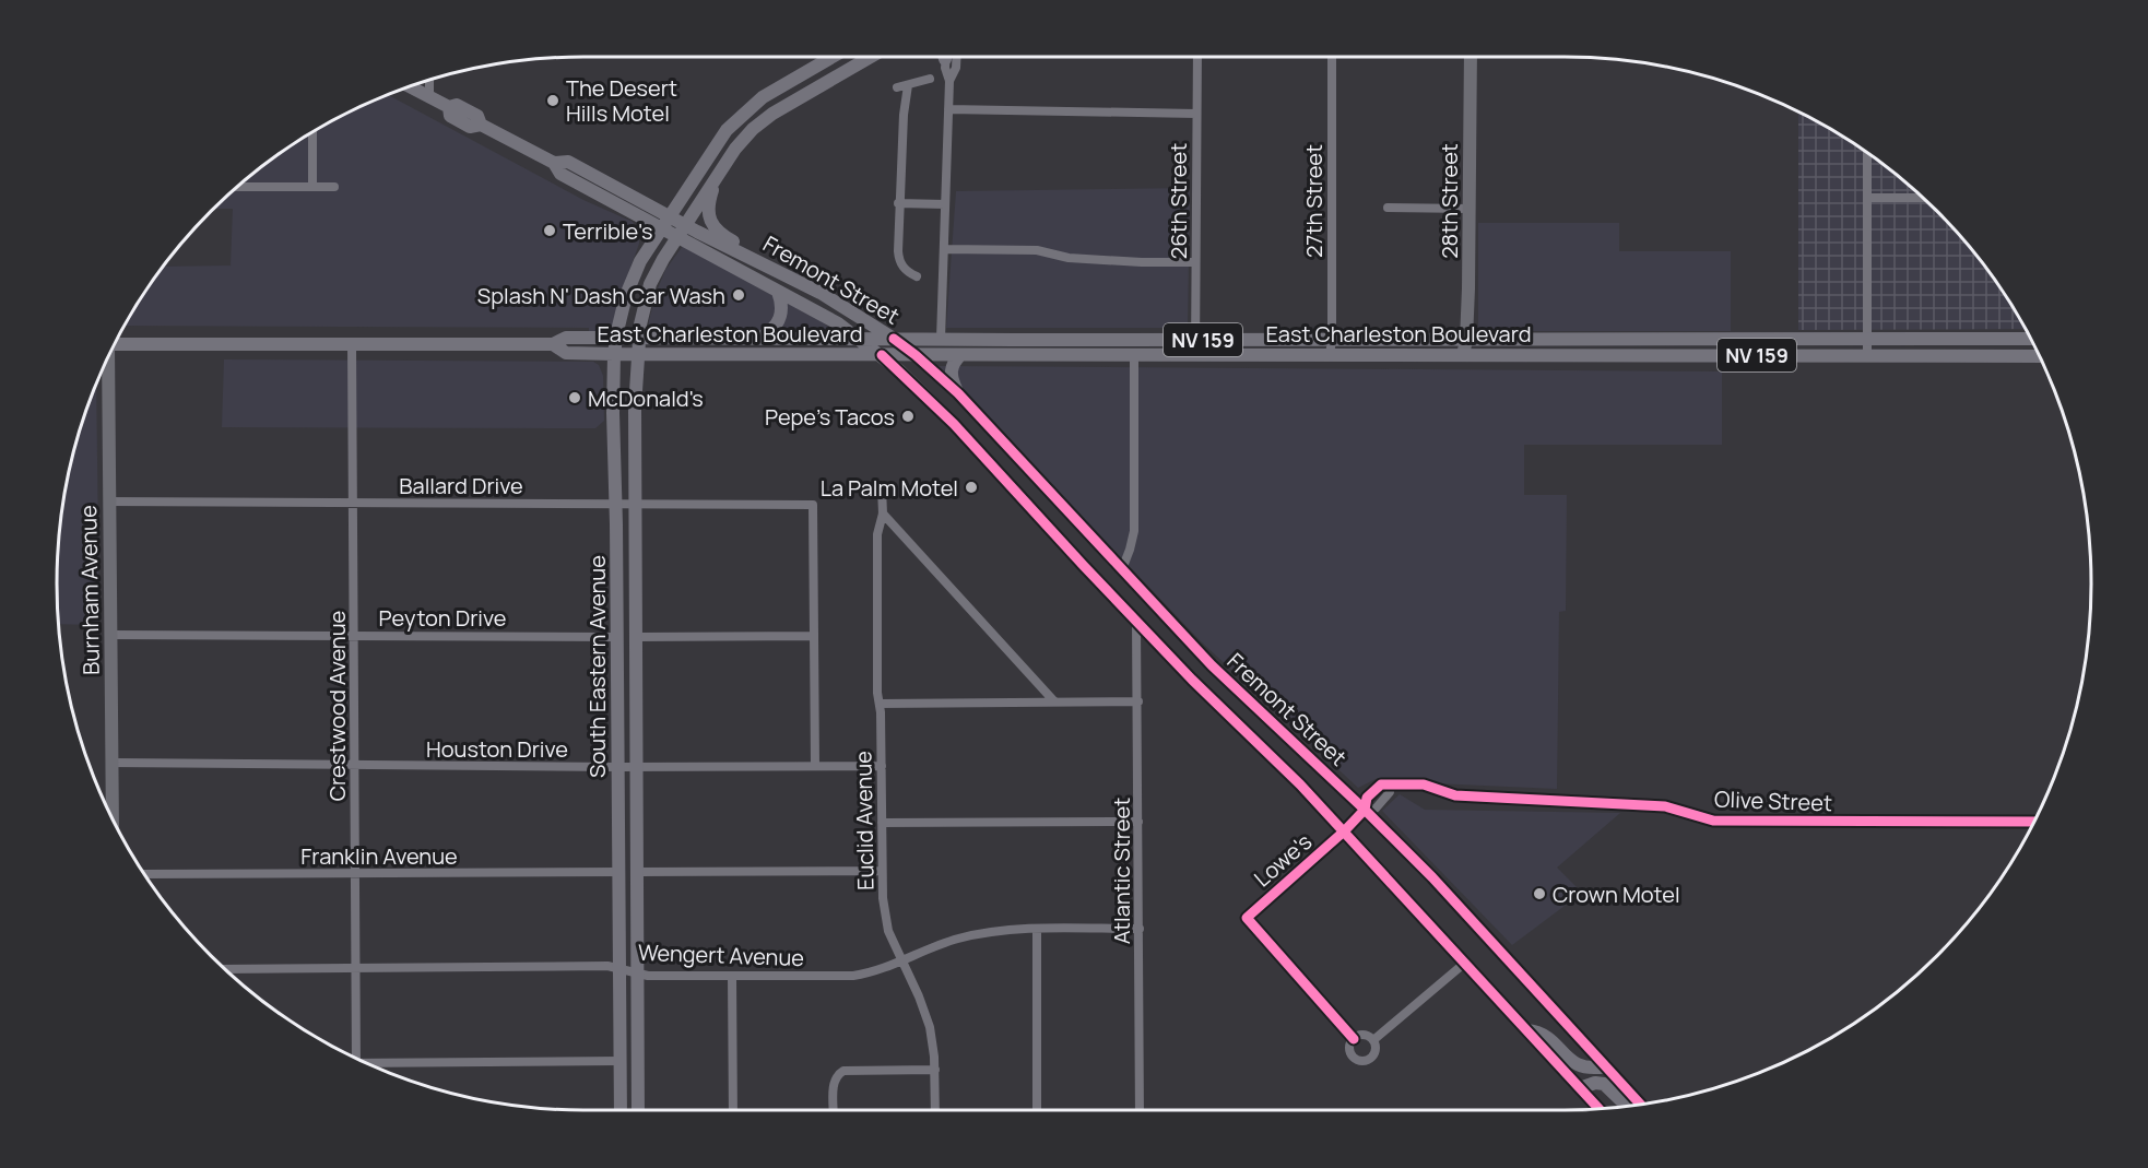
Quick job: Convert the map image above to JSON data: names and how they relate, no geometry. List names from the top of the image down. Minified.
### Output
{"streets":{"main road":["Fremont Street","East Charleston Boulevard","NV 159","South Eastern Avenue"],"street":["26th Street","27th Street","28th Street","Ballard Drive","Burnham Avenue","Peyton Drive","Crestwood Avenue","Houston Drive","Olive Street","Euclid Avenue","Franklin Avenue","Lowe's","Atlantic Street","Wengert Avenue"]},"crossings":[["26th Street","East Charleston Boulevard"],["27th Street","East Charleston Boulevard"],["28th Street","East Charleston Boulevard"],["Fremont Street","East Charleston Boulevard"],["Fremont Street","South Eastern Avenue"],["Fremont Street","Olive Street"],["Fremont Street","Lowe's"],["Fremont Street","Atlantic Street"],["East Charleston Boulevard","South Eastern Avenue"],["East Charleston Boulevard","Crestwood Avenue"],["Ballard Drive","Burnham Avenue"],["Ballard Drive","South Eastern Avenue"],["Ballard Drive","Crestwood Avenue"],["Burnham Avenue","Peyton Drive"],["Burnham Avenue","Houston Drive"],["Peyton Drive","South Eastern Avenue"],["Peyton Drive","Crestwood Avenue"],["South Eastern Avenue","Houston Drive"],["South Eastern Avenue","Franklin Avenue"],["South Eastern Avenue","Wengert Avenue"],["Crestwood Avenue","Houston Drive"],["Crestwood Avenue","Franklin Avenue"],["Crestwood Avenue","Wengert Avenue"],["Houston Drive","Euclid Avenue"],["Olive Street","Lowe's"],["Euclid Avenue","Wengert Avenue"],["Atlantic Street","Wengert Avenue"]],"places":["The Desert Hills Motel","Terrible's","Splash N' Dash Car Wash","McDonald's","Pepe's Tacos","La Palm Motel","Crown Motel"]}
